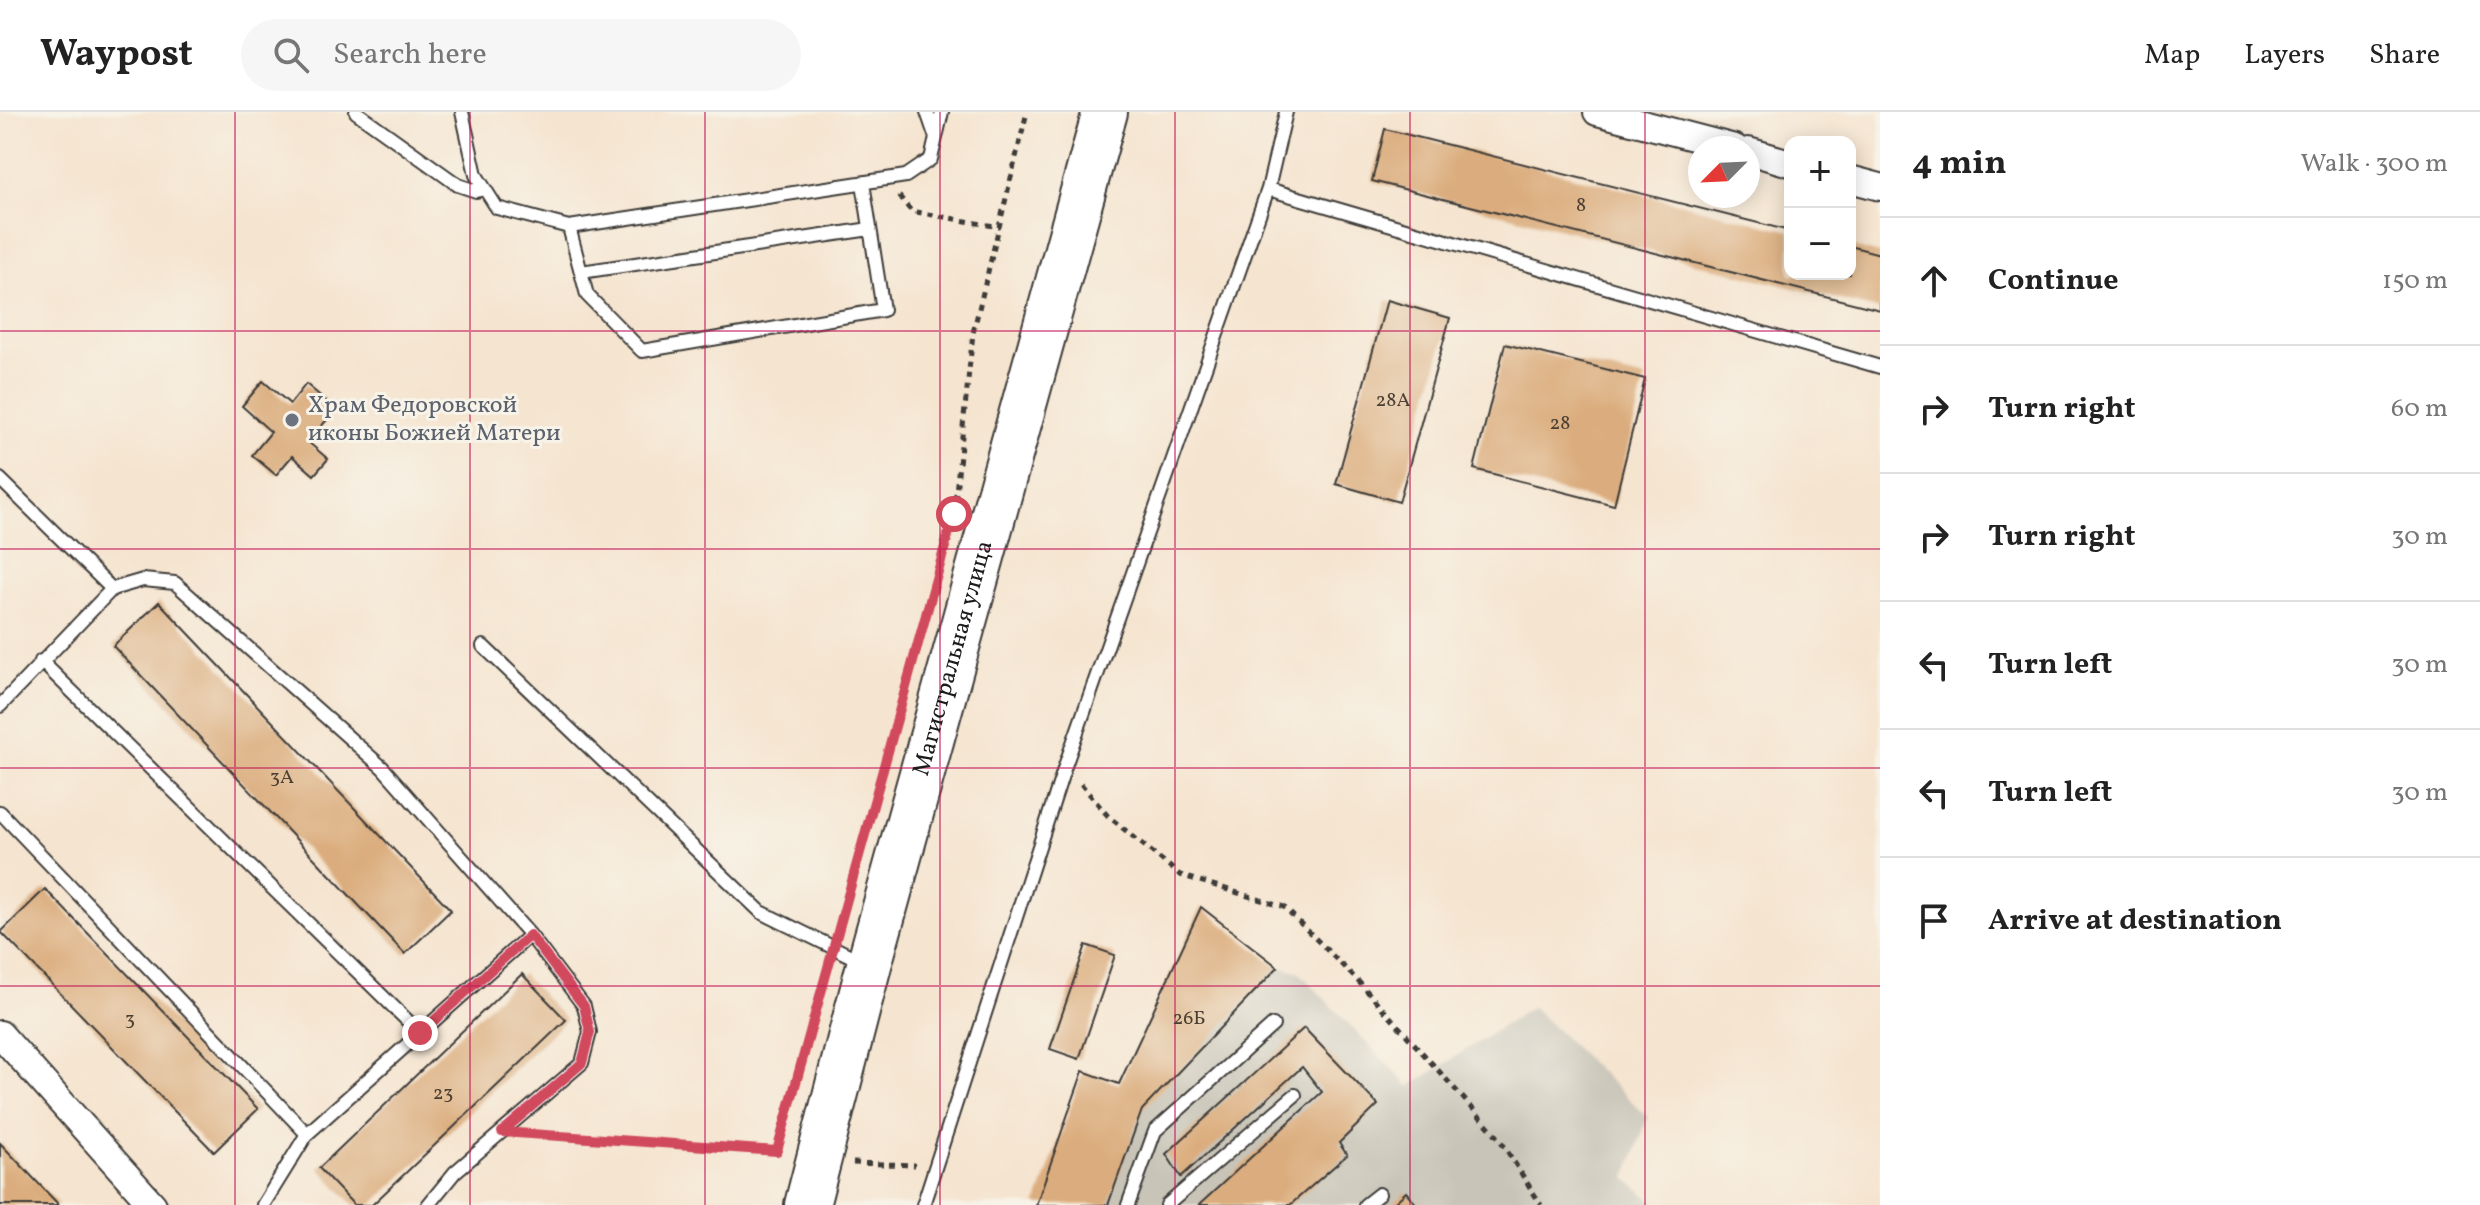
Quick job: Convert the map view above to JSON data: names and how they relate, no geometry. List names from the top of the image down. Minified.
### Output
{"streets":{"highway":["Магистральная улица"]},"places":["Храм Федоровской иконы Божией Матери"],"house_numbers":["8","28А","28","3А","26Б","3","23"],"north":"bottom left","page":{"header":"Waypost","search":"Search here","nav":["Map","Layers","Share"],"heading":["4 min","Walk · 300 m"],"map_buttons":["+","−"],"list":[["Continue","150 m"],["Turn right","60 m"],["Turn right","30 m"],["Turn left","30 m"],["Turn left","30 m"],"Arrive at destination"]}}
